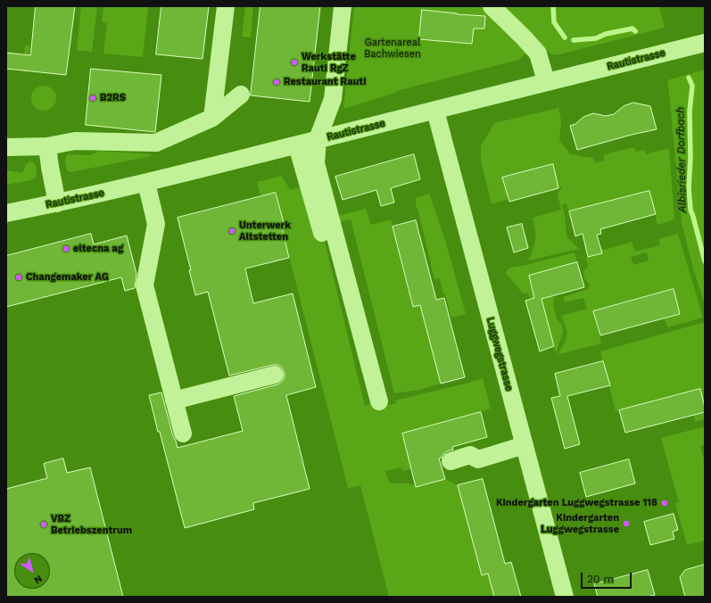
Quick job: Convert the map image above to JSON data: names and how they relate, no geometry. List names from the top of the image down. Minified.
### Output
{"streets":{"street":["Rautistrasse","Luggwegstrasse"]},"crossings":[["Rautistrasse","Luggwegstrasse"]],"water":["Albisrieder Dorfbach"],"parks":["Gartenareal Bachwiesen"],"places":["Werkstätte Rauti RgZ","Restaurant Rauti","B2RS","Unterwerk Altstetten","eltecna ag","Changemaker AG","Kindergarten Luggwegstrasse 118","Kindergarten Luggwegstrasse","VBZ Betriebszentrum"],"scale_bar":"20 m","north":"bottom right"}
